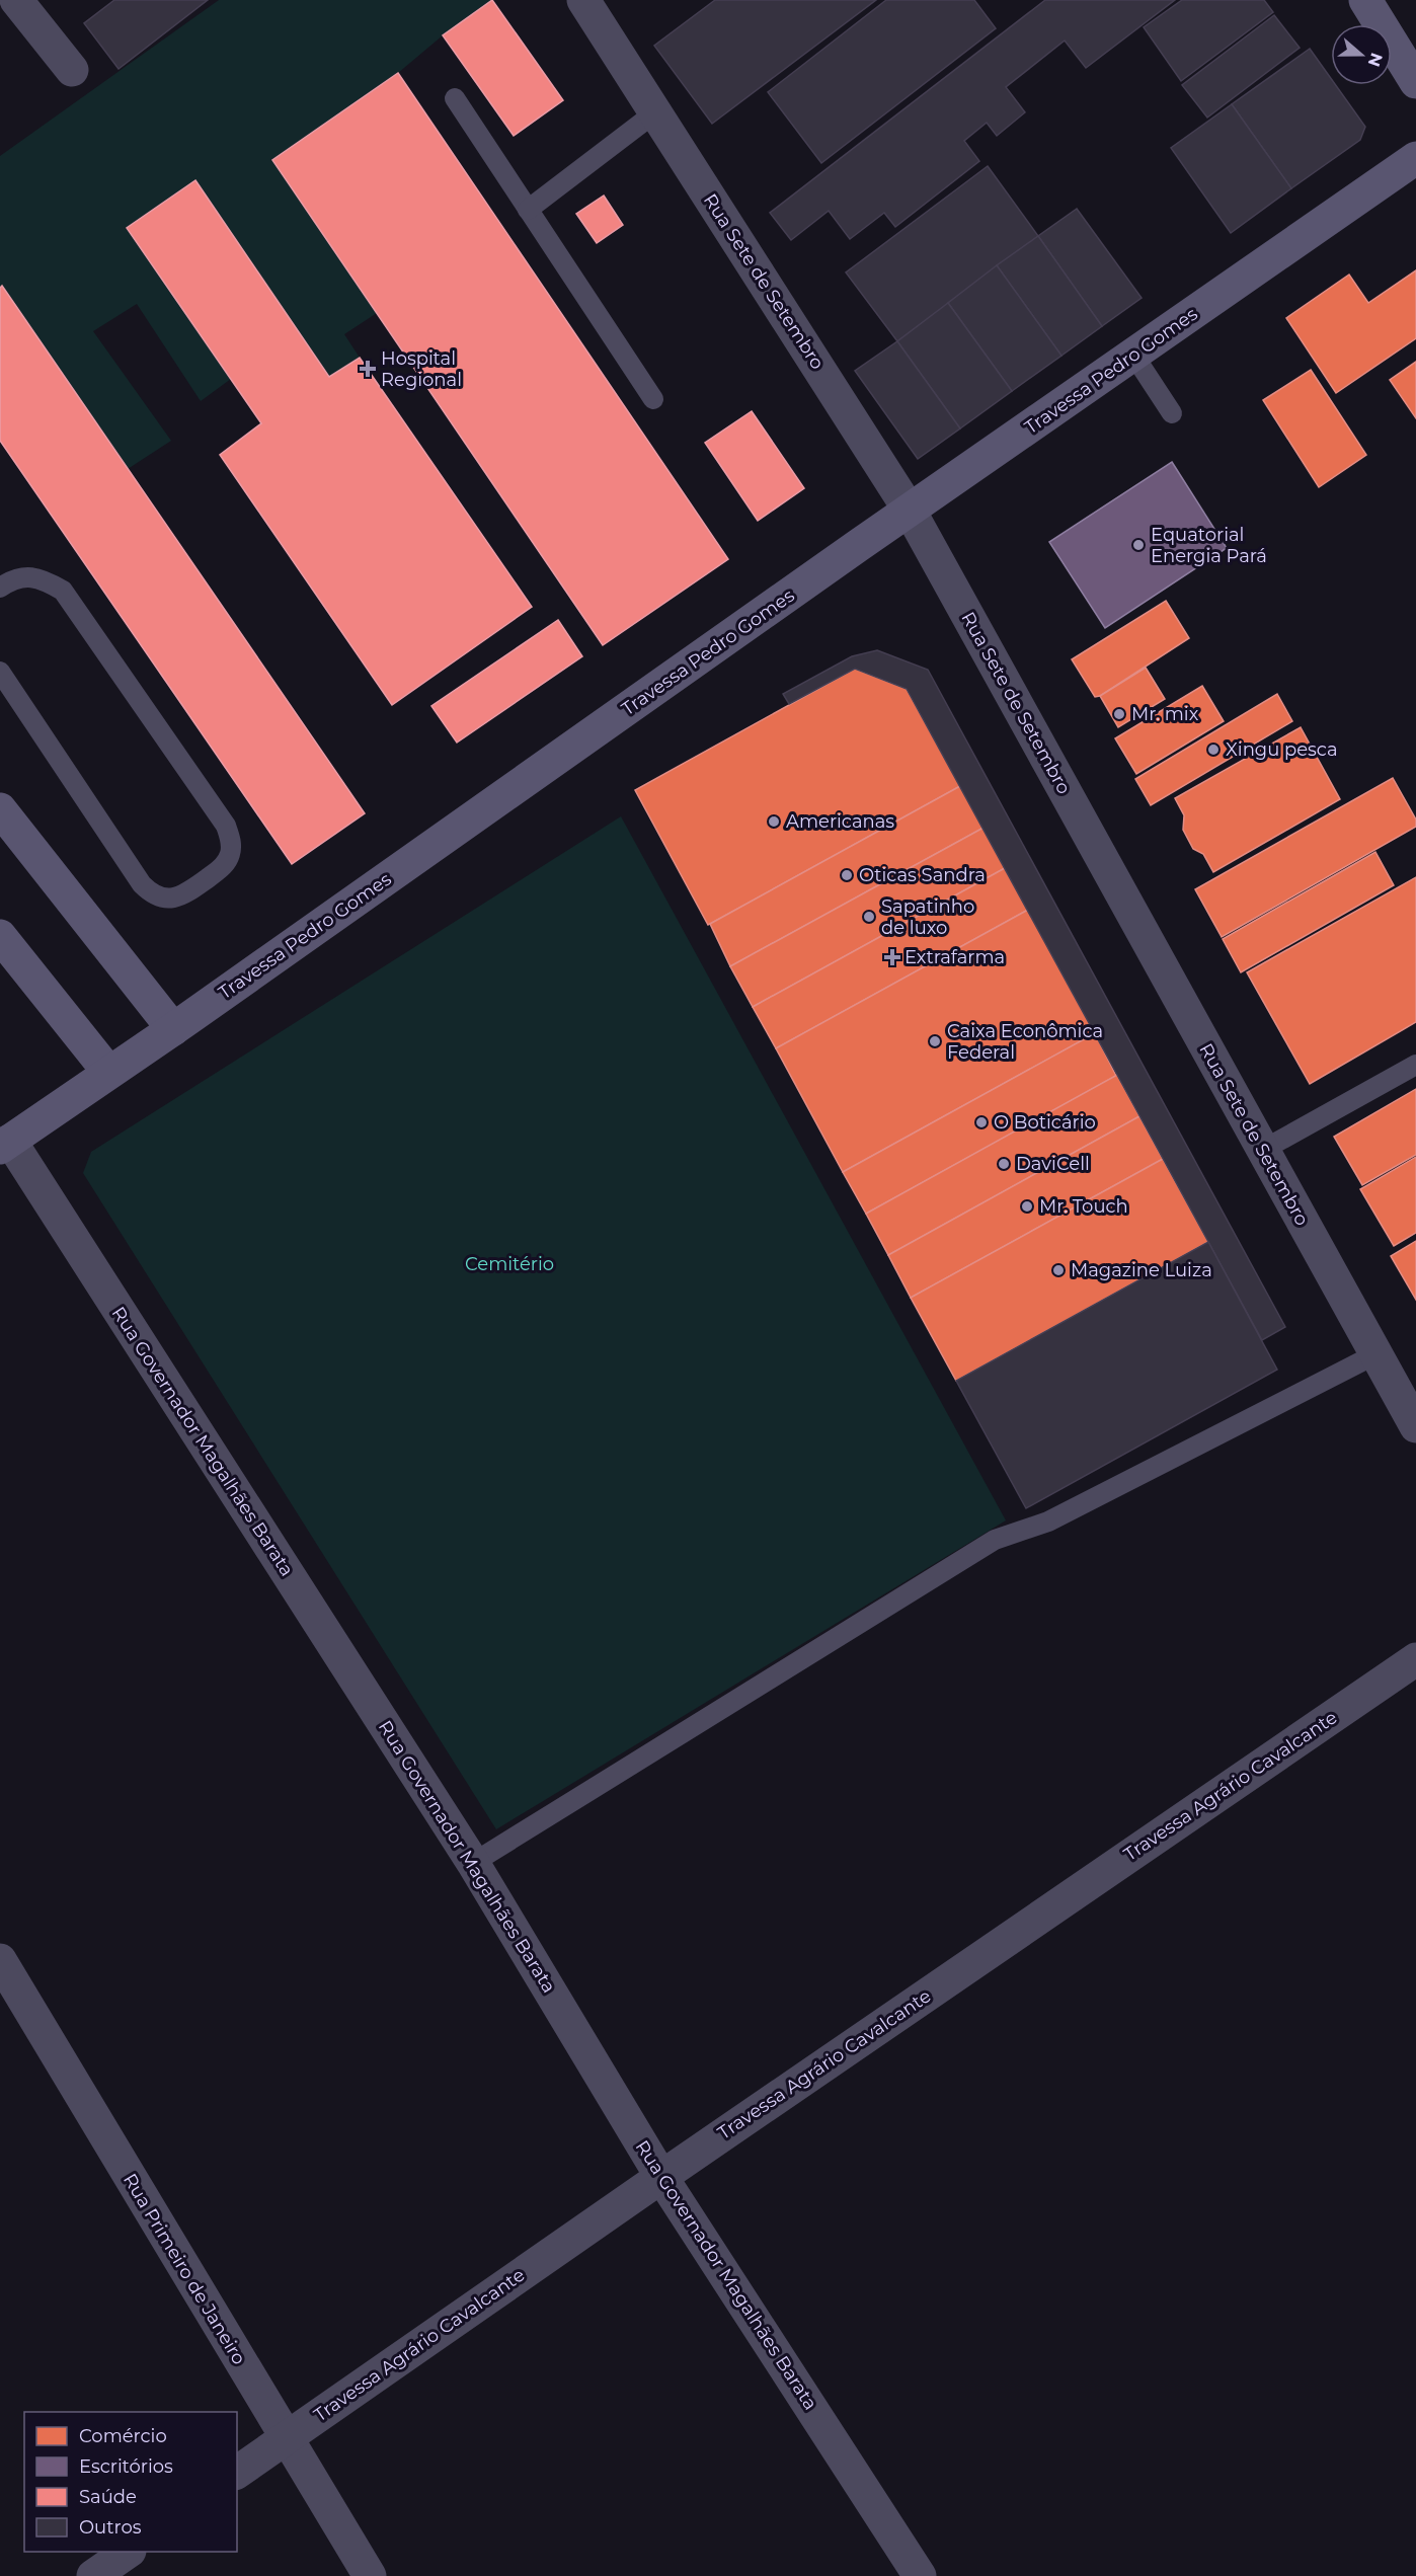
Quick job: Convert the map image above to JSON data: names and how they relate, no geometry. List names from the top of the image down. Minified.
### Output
{"streets":{"street":["Rua Sete de Setembro","Travessa Pedro Gomes","Rua Governador Magalhães Barata","Travessa Agrário Cavalcante","Rua Primeiro de Janeiro"]},"crossings":[["Rua Sete de Setembro","Travessa Pedro Gomes"],["Travessa Pedro Gomes","Rua Governador Magalhães Barata"],["Rua Governador Magalhães Barata","Travessa Agrário Cavalcante"],["Travessa Agrário Cavalcante","Rua Primeiro de Janeiro"]],"parks":["Cemitério"],"places":{"health":["Hospital Regional","Extrafarma"],"other":["Equatorial Energia Pará","Mr. mix","Xingu pesca","Americanas","Oticas Sandra","Sapatinho de luxo","Caixa Econômica Federal","O Boticário","DaviCell","Mr. Touch","Magazine Luiza"]},"legend":["Comércio","Escritórios","Saúde","Outros"],"north":"right"}
